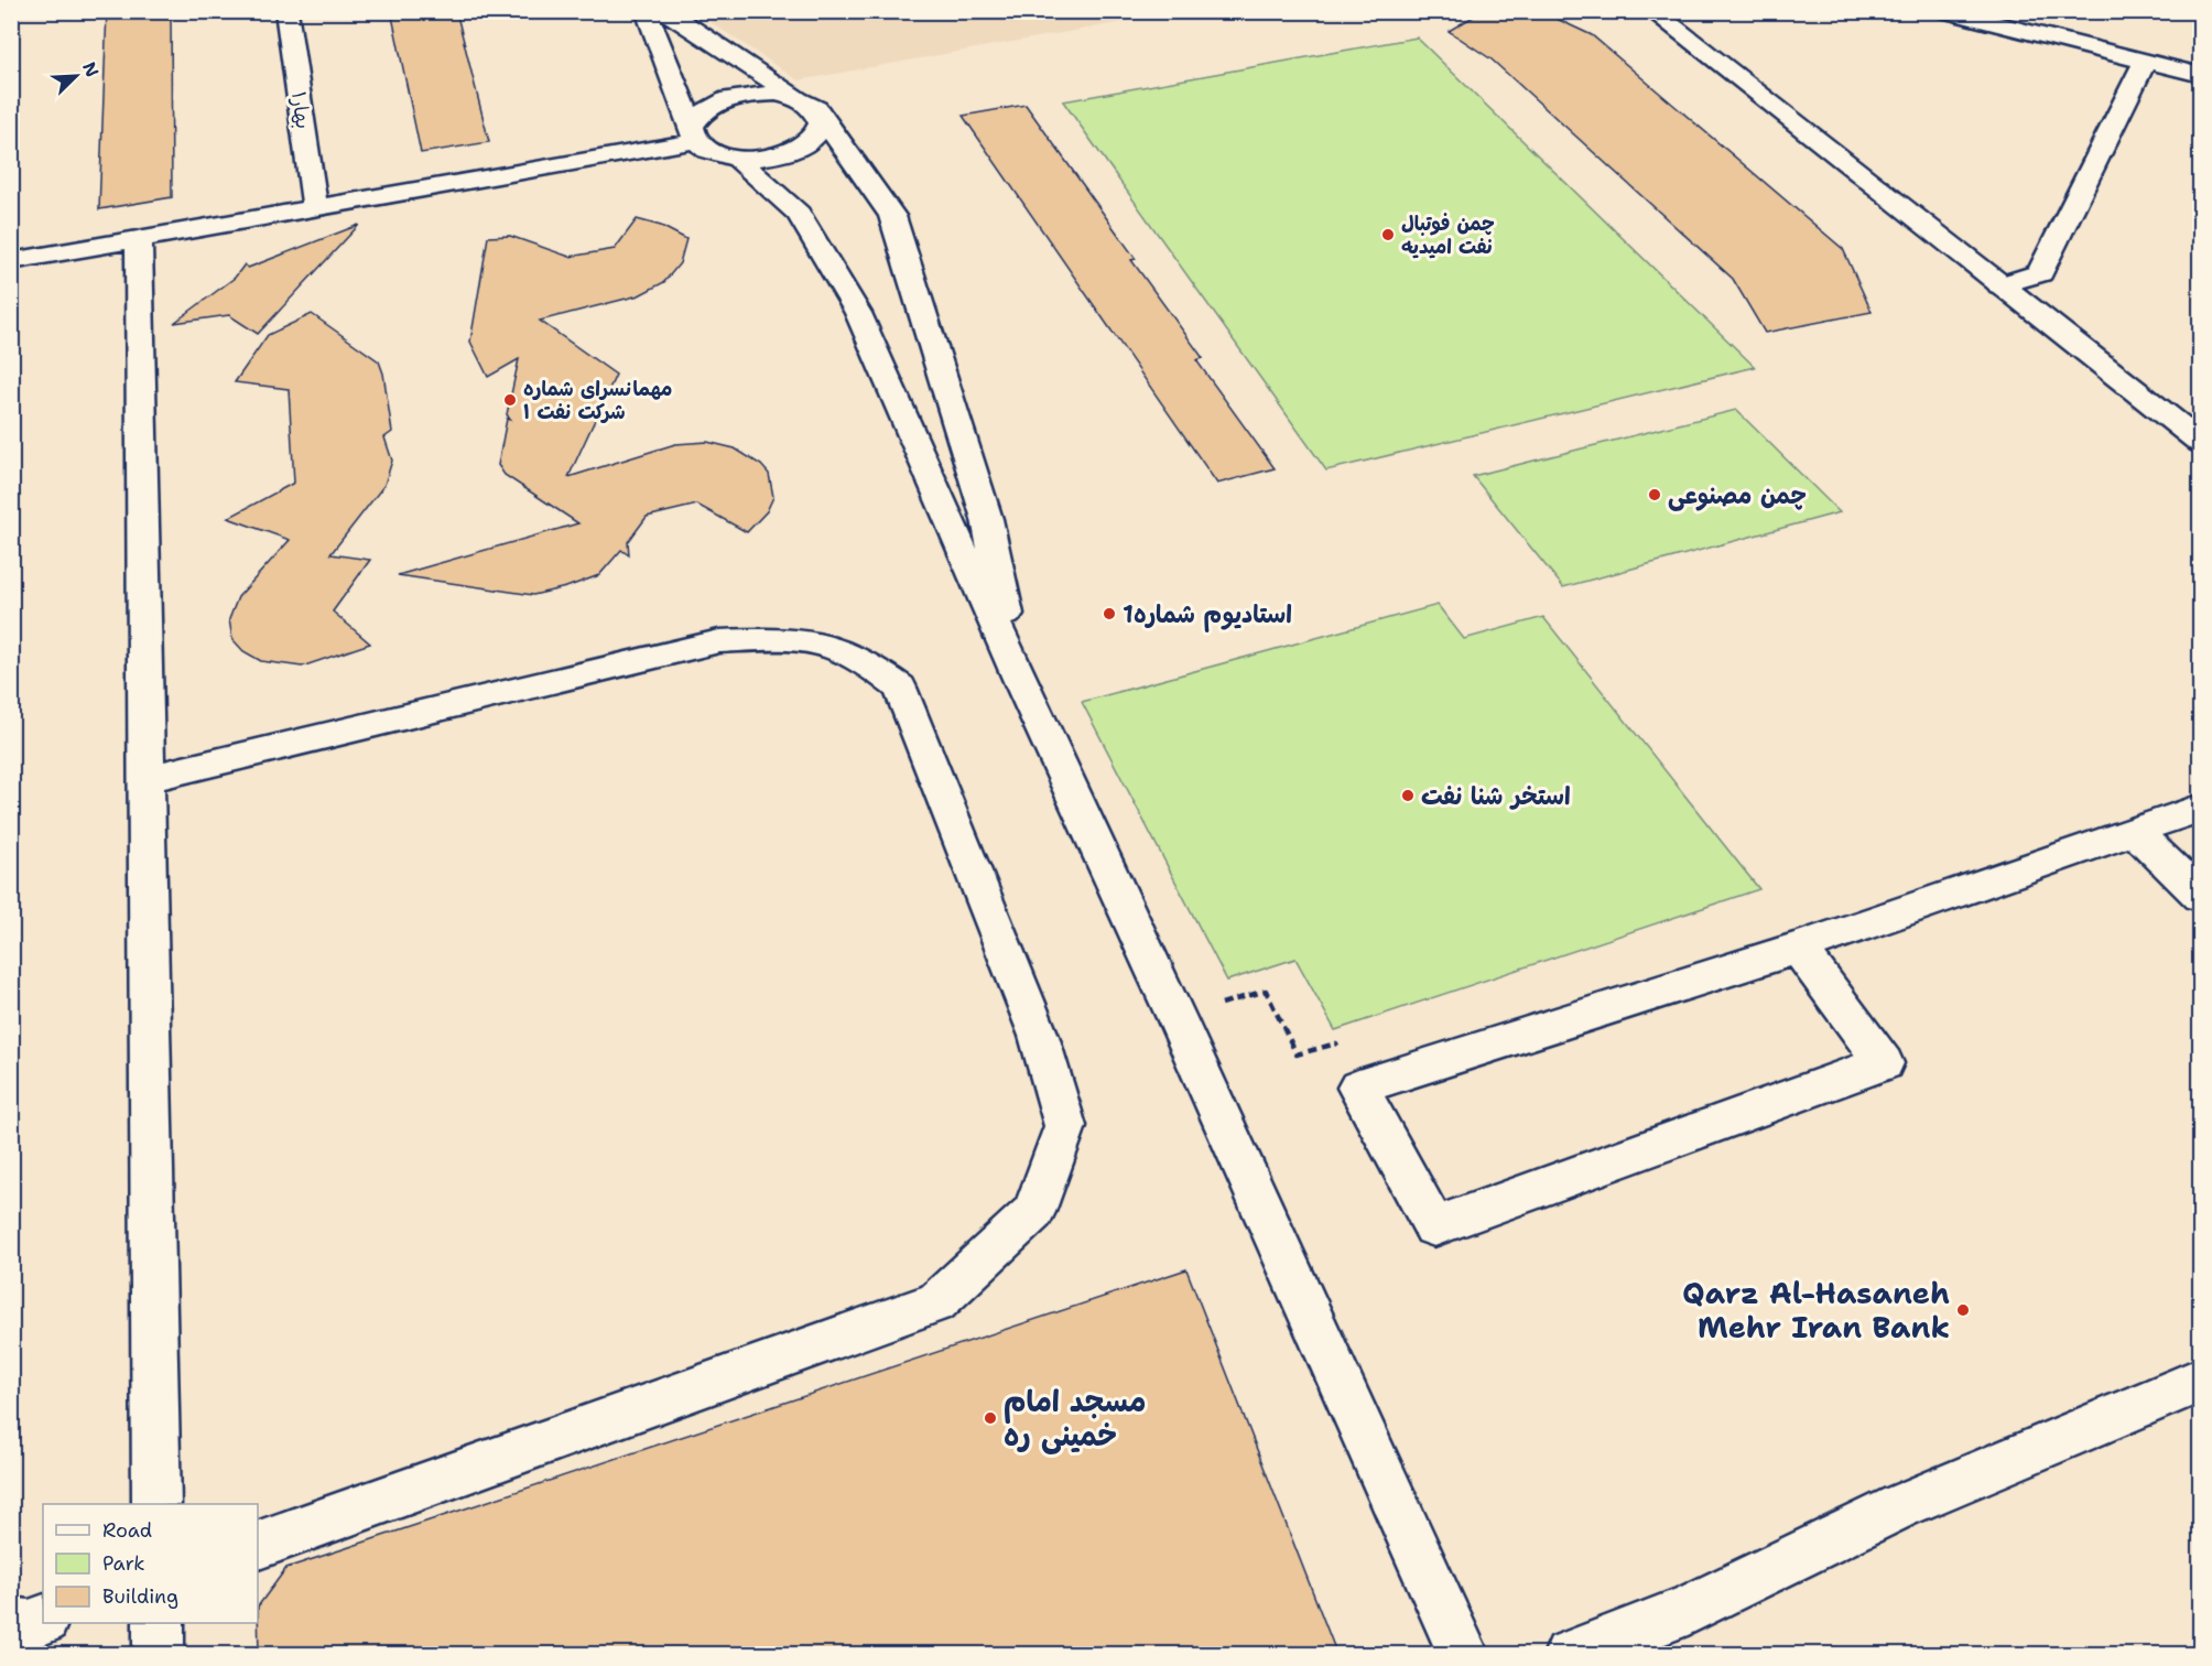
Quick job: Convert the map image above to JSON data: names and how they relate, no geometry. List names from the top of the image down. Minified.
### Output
{"streets":{"street":["بهار۱"]},"places":["چمن فوتبال نفت امیدیه","مهمانسرای شماره ۱ شرکت نفت","چمن مصنوعی","استادیوم شماره1","استخر شنا نفت","Qarz Al-Hasaneh Mehr Iran Bank","مسجد امام خمینی ره"],"legend":["Road","Park","Building"],"north":"top right"}
